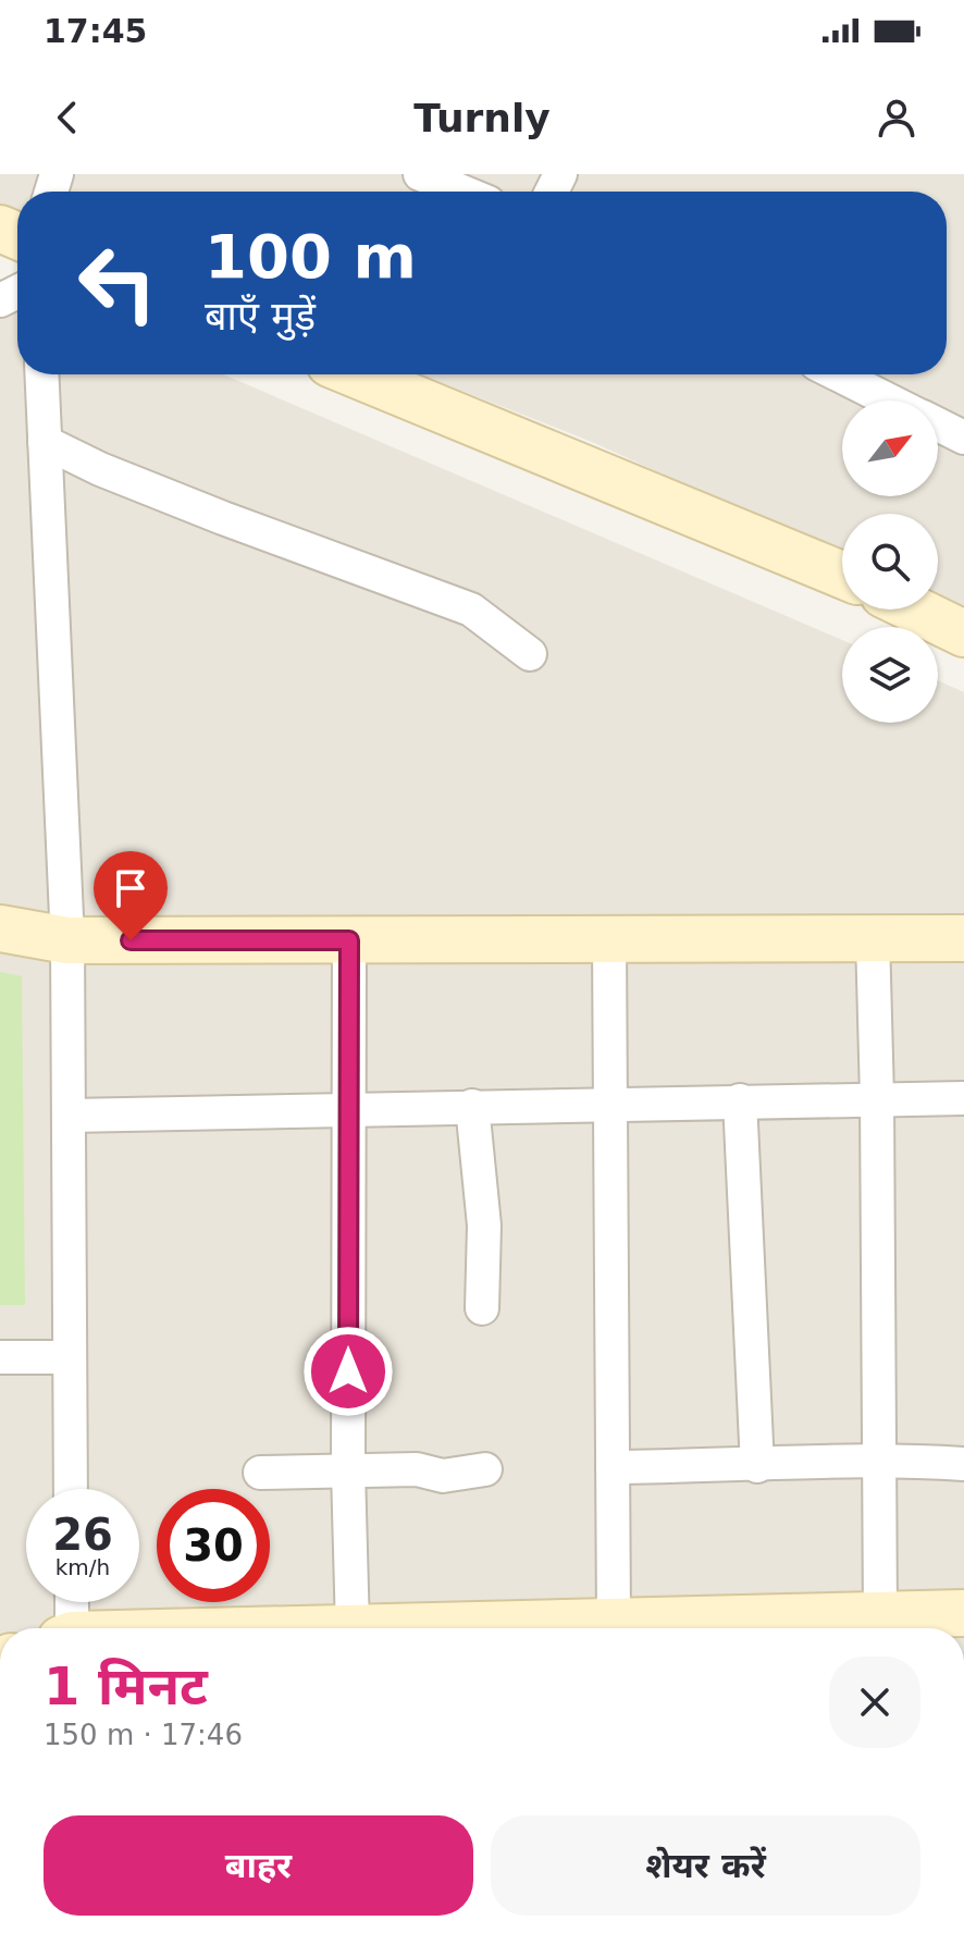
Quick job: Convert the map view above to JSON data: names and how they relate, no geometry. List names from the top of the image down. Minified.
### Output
{"north":"top right","page":{"status":"17:45","header":"Turnly","turn":["100 m","बाएँ मुड़ें"],"speed":"26 km/h","limit":"30","heading":["1 मिनट","150 m · 17:46"],"buttons":["बाहर","शेयर करें"]}}
